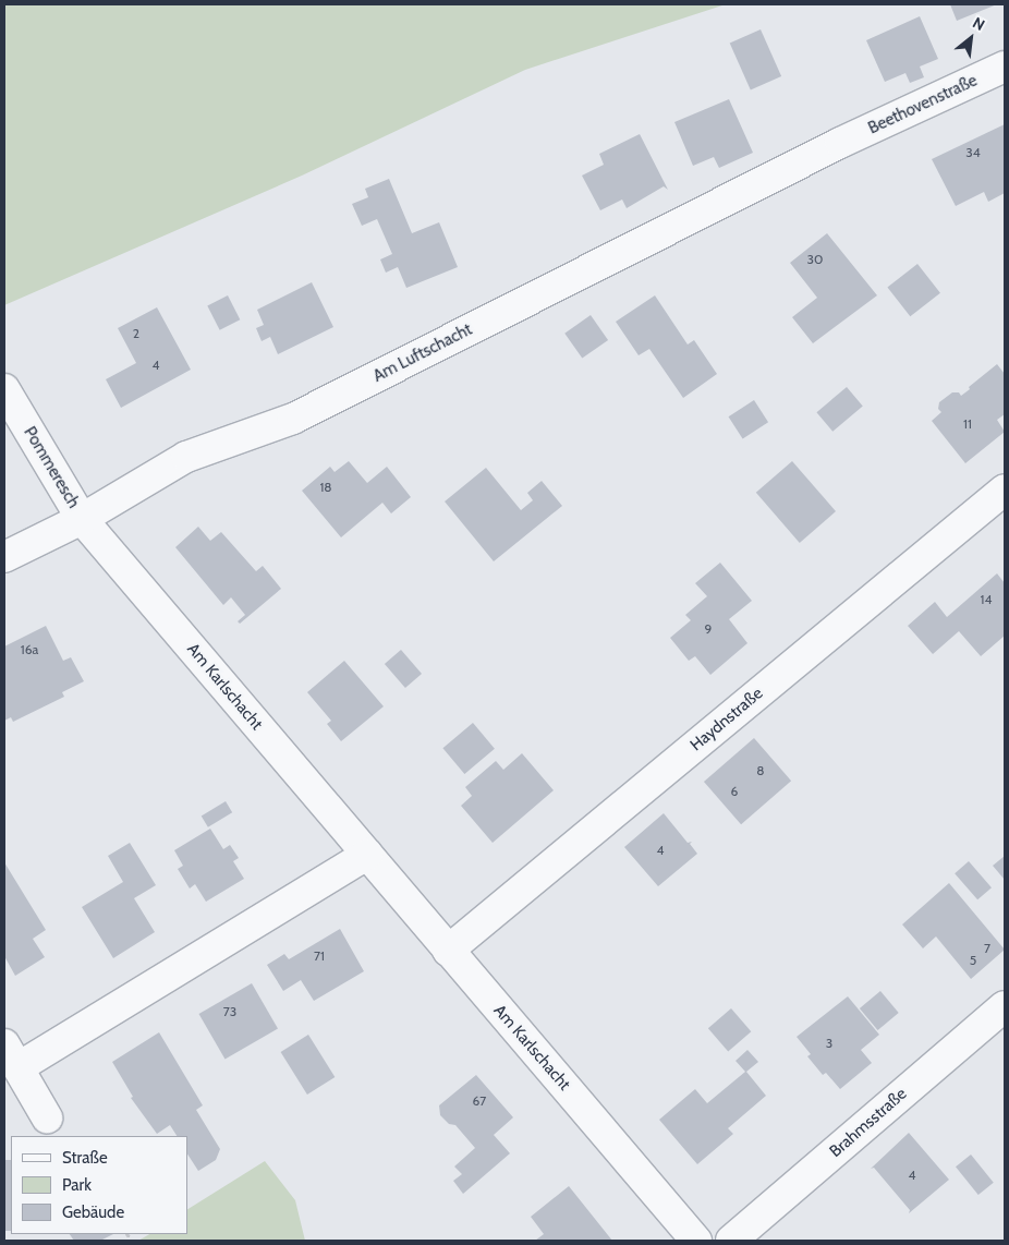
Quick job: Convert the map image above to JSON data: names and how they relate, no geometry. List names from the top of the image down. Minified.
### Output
{"streets":{"street":["Beethovenstraße","Am Luftschacht","Pommeresch","Am Karlschacht","Haydnstraße","Brahmsstraße"]},"crossings":[["Beethovenstraße","Am Luftschacht"],["Am Luftschacht","Pommeresch"],["Am Luftschacht","Am Karlschacht"],["Pommeresch","Am Karlschacht"],["Am Karlschacht","Haydnstraße"]],"house_numbers":["34","30","2","4","11","18","14","9","16a","8","6","4","7","71","5","73","3","67","4"],"legend":["Straße","Park","Gebäude"],"north":"top right"}
